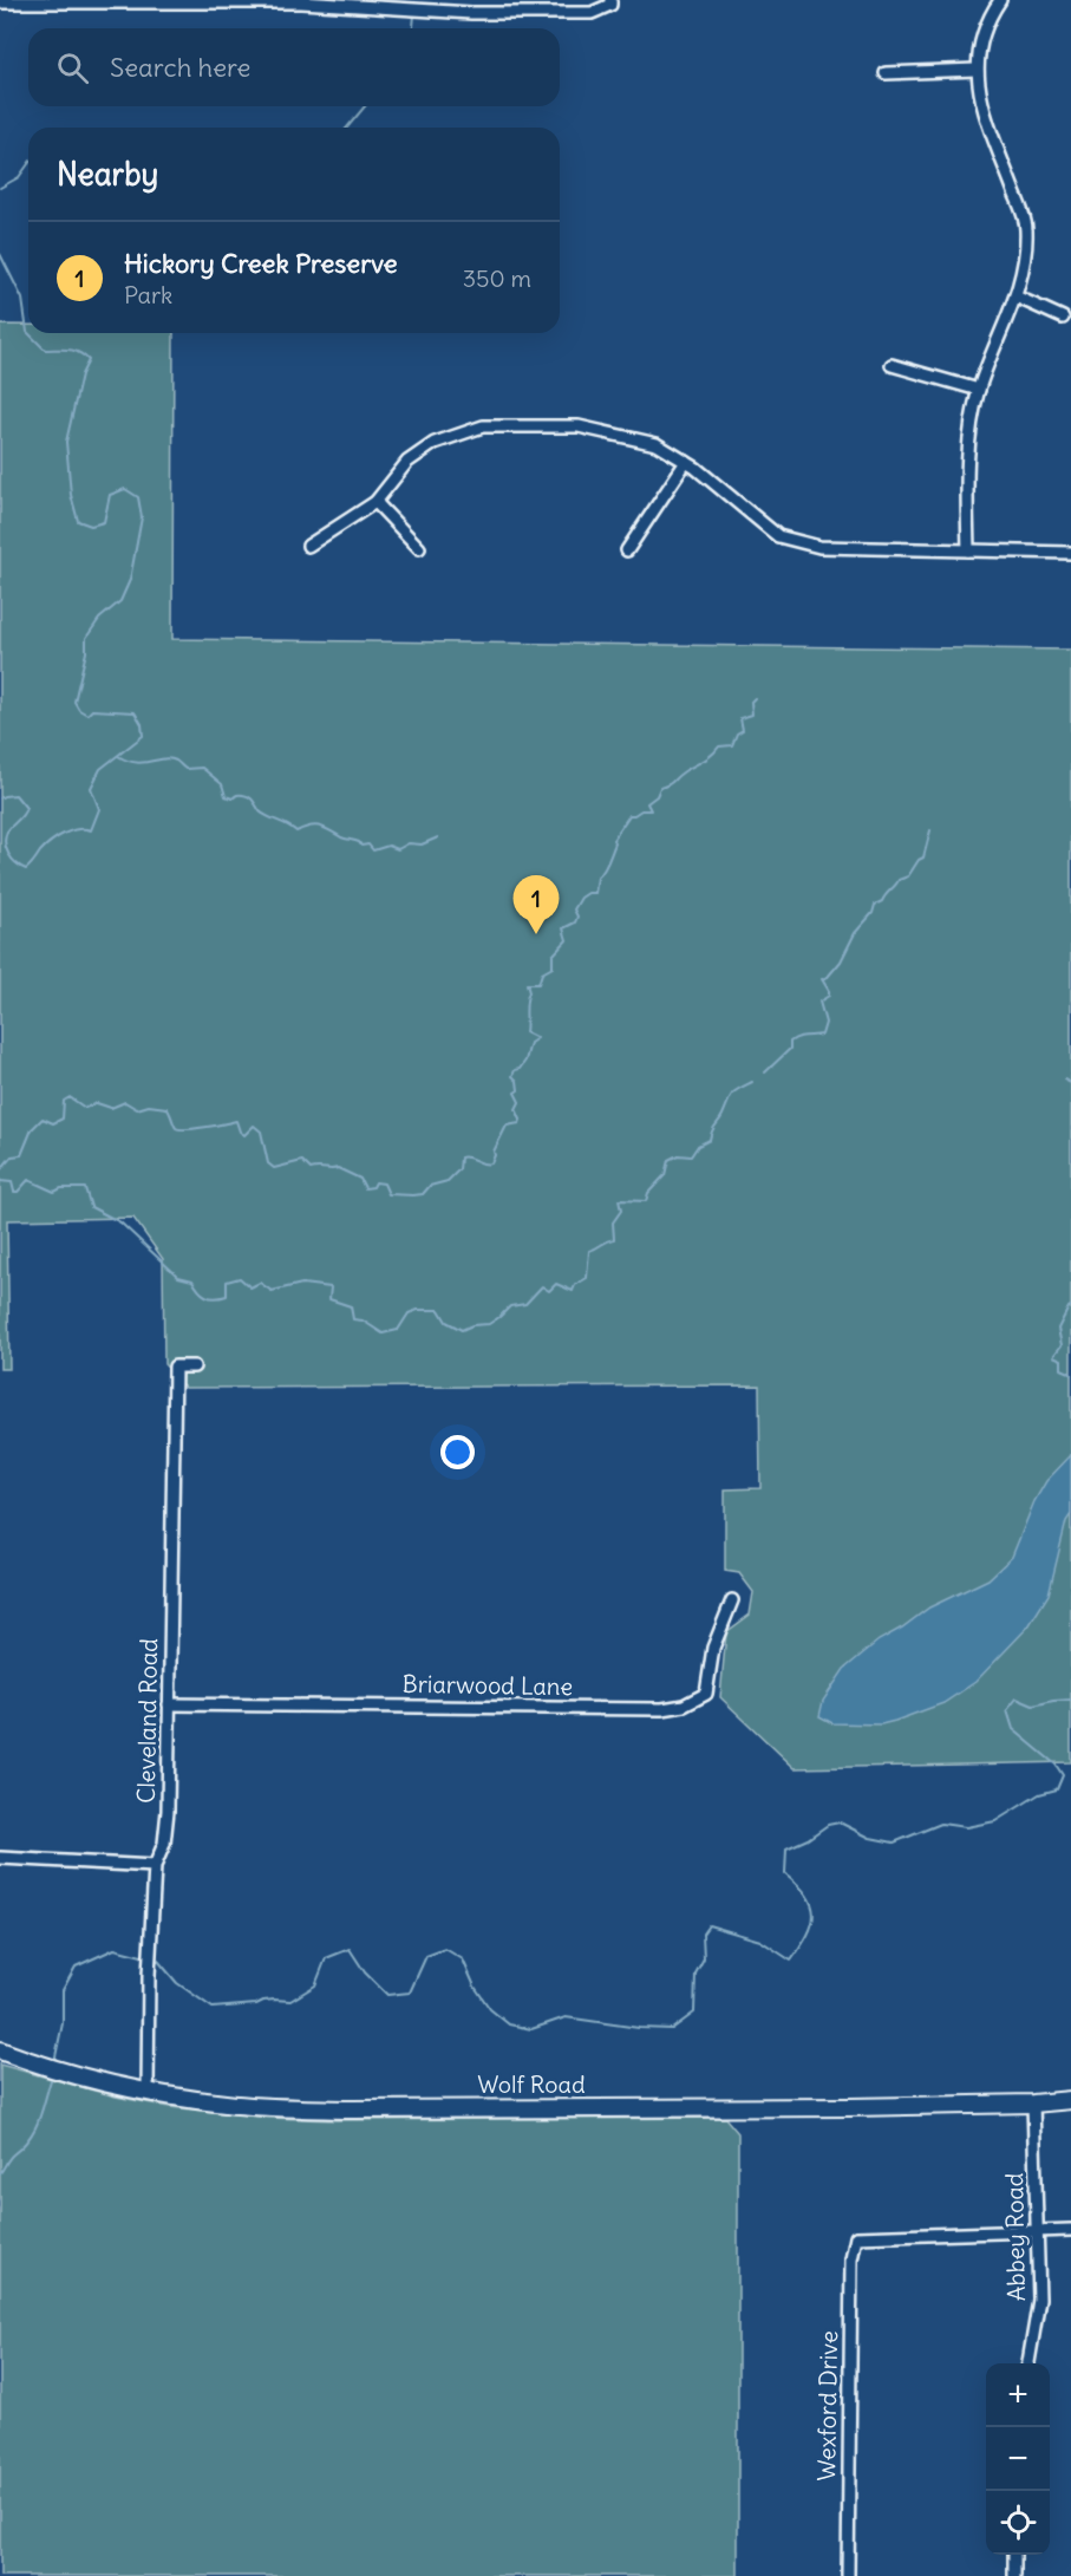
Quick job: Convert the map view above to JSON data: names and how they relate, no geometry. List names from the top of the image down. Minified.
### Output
{"streets":{"main road":["Wolf Road"],"street":["Briarwood Lane","Cleveland Road","Abbey Road","Wexford Drive"]},"crossings":[["Briarwood Lane","Cleveland Road"],["Cleveland Road","Wolf Road"],["Wolf Road","Abbey Road"],["Abbey Road","Wexford Drive"]],"page":{"search":"Search here","heading":"Nearby","list":[{"mark":"1","name":"Hickory Creek Preserve","note":"Park","value":"350 m"}],"pins":"1","map_buttons":["+","−"]}}
